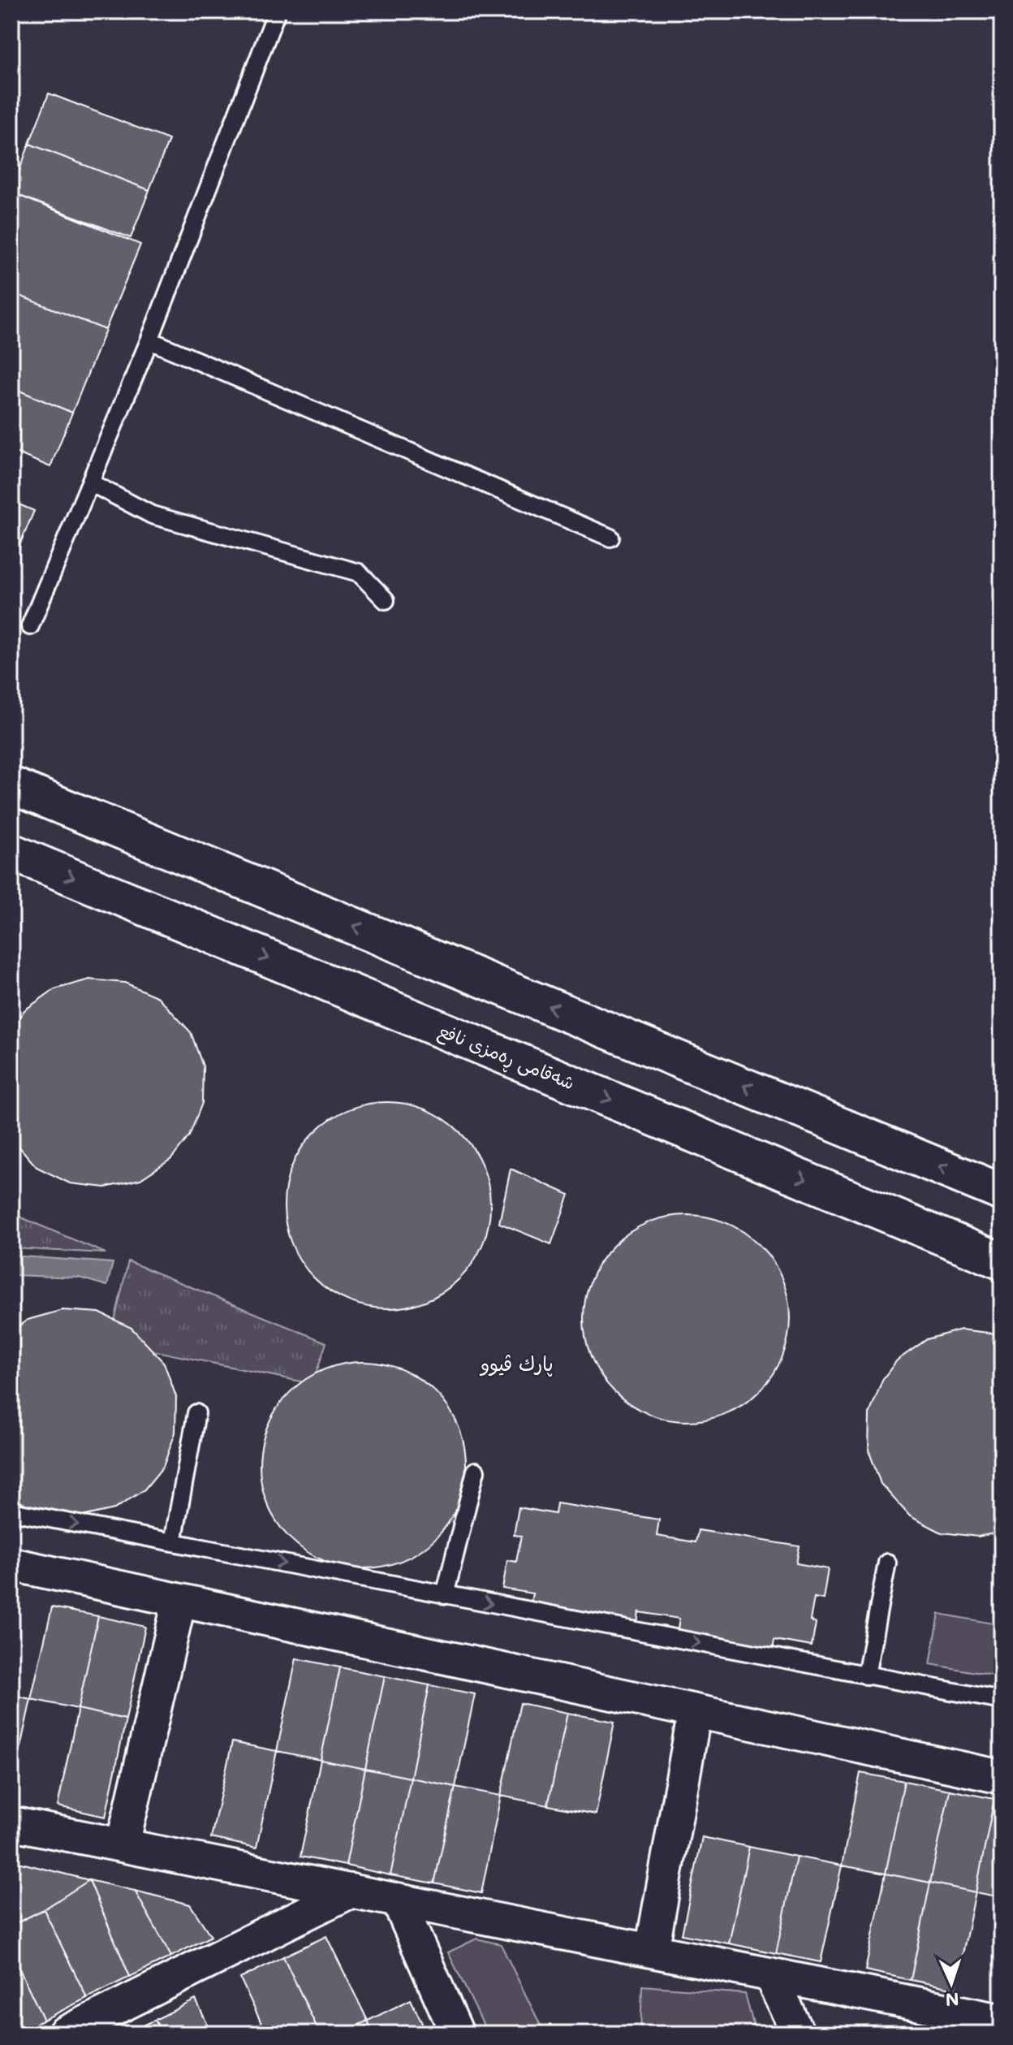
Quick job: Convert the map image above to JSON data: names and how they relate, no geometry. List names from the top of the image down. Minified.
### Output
{"streets":{"main road":["شەقامی ڕەمزی نافع"]},"districts":["پارك ڤیوو"],"north":"bottom"}
